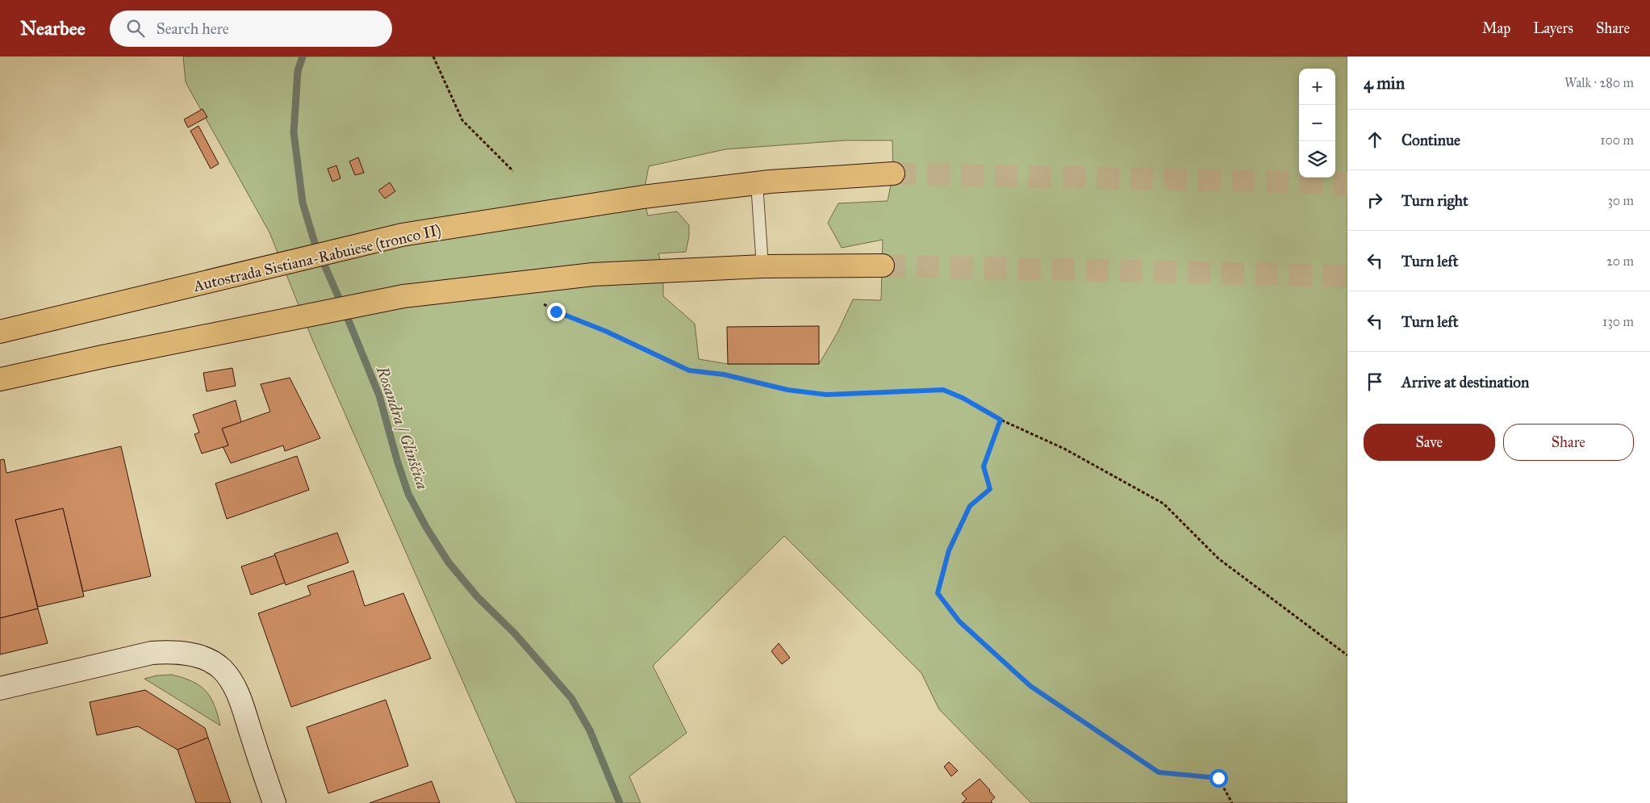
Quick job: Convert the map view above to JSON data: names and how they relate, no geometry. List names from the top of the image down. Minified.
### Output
{"streets":{"highway":["Autostrada Sistiana-Rabuiese (tronco II)"]},"water":["Rosandra / Glinščica"],"page":{"header":"Nearbee","search":"Search here","nav":["Map","Layers","Share"],"heading":["4 min","Walk · 280 m"],"map_buttons":["+","−"],"list":[["Continue","100 m"],["Turn right","30 m"],["Turn left","20 m"],["Turn left","130 m"],"Arrive at destination"],"buttons":["Save","Share"]}}
